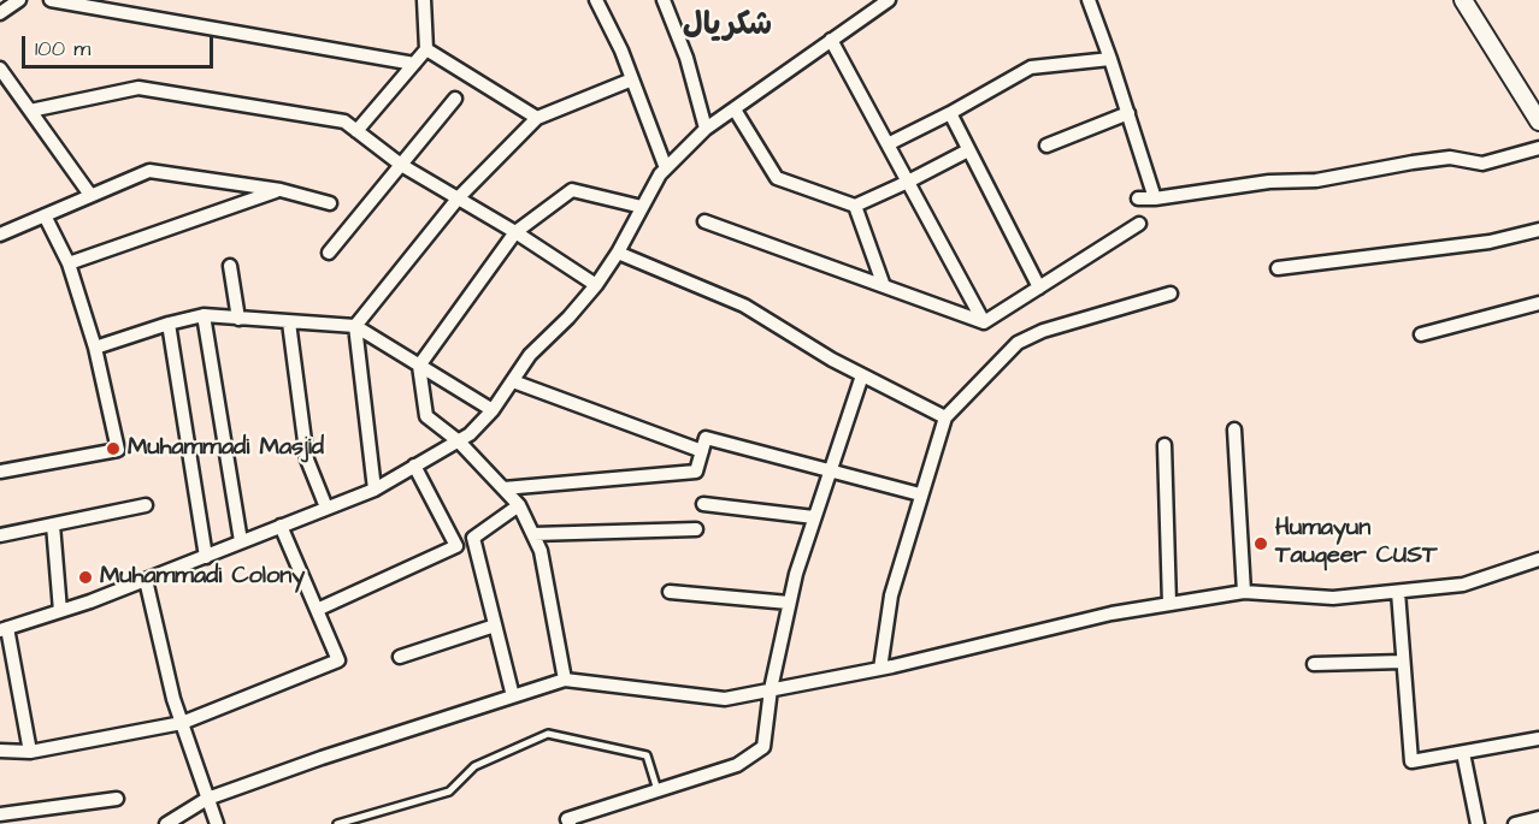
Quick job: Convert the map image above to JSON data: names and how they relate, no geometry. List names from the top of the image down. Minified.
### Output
{"districts":["شکریال"],"places":["Muhammadi Masjid","Humayun Tauqeer CUST","Muhammadi Colony"],"scale_bar":"100 m"}
